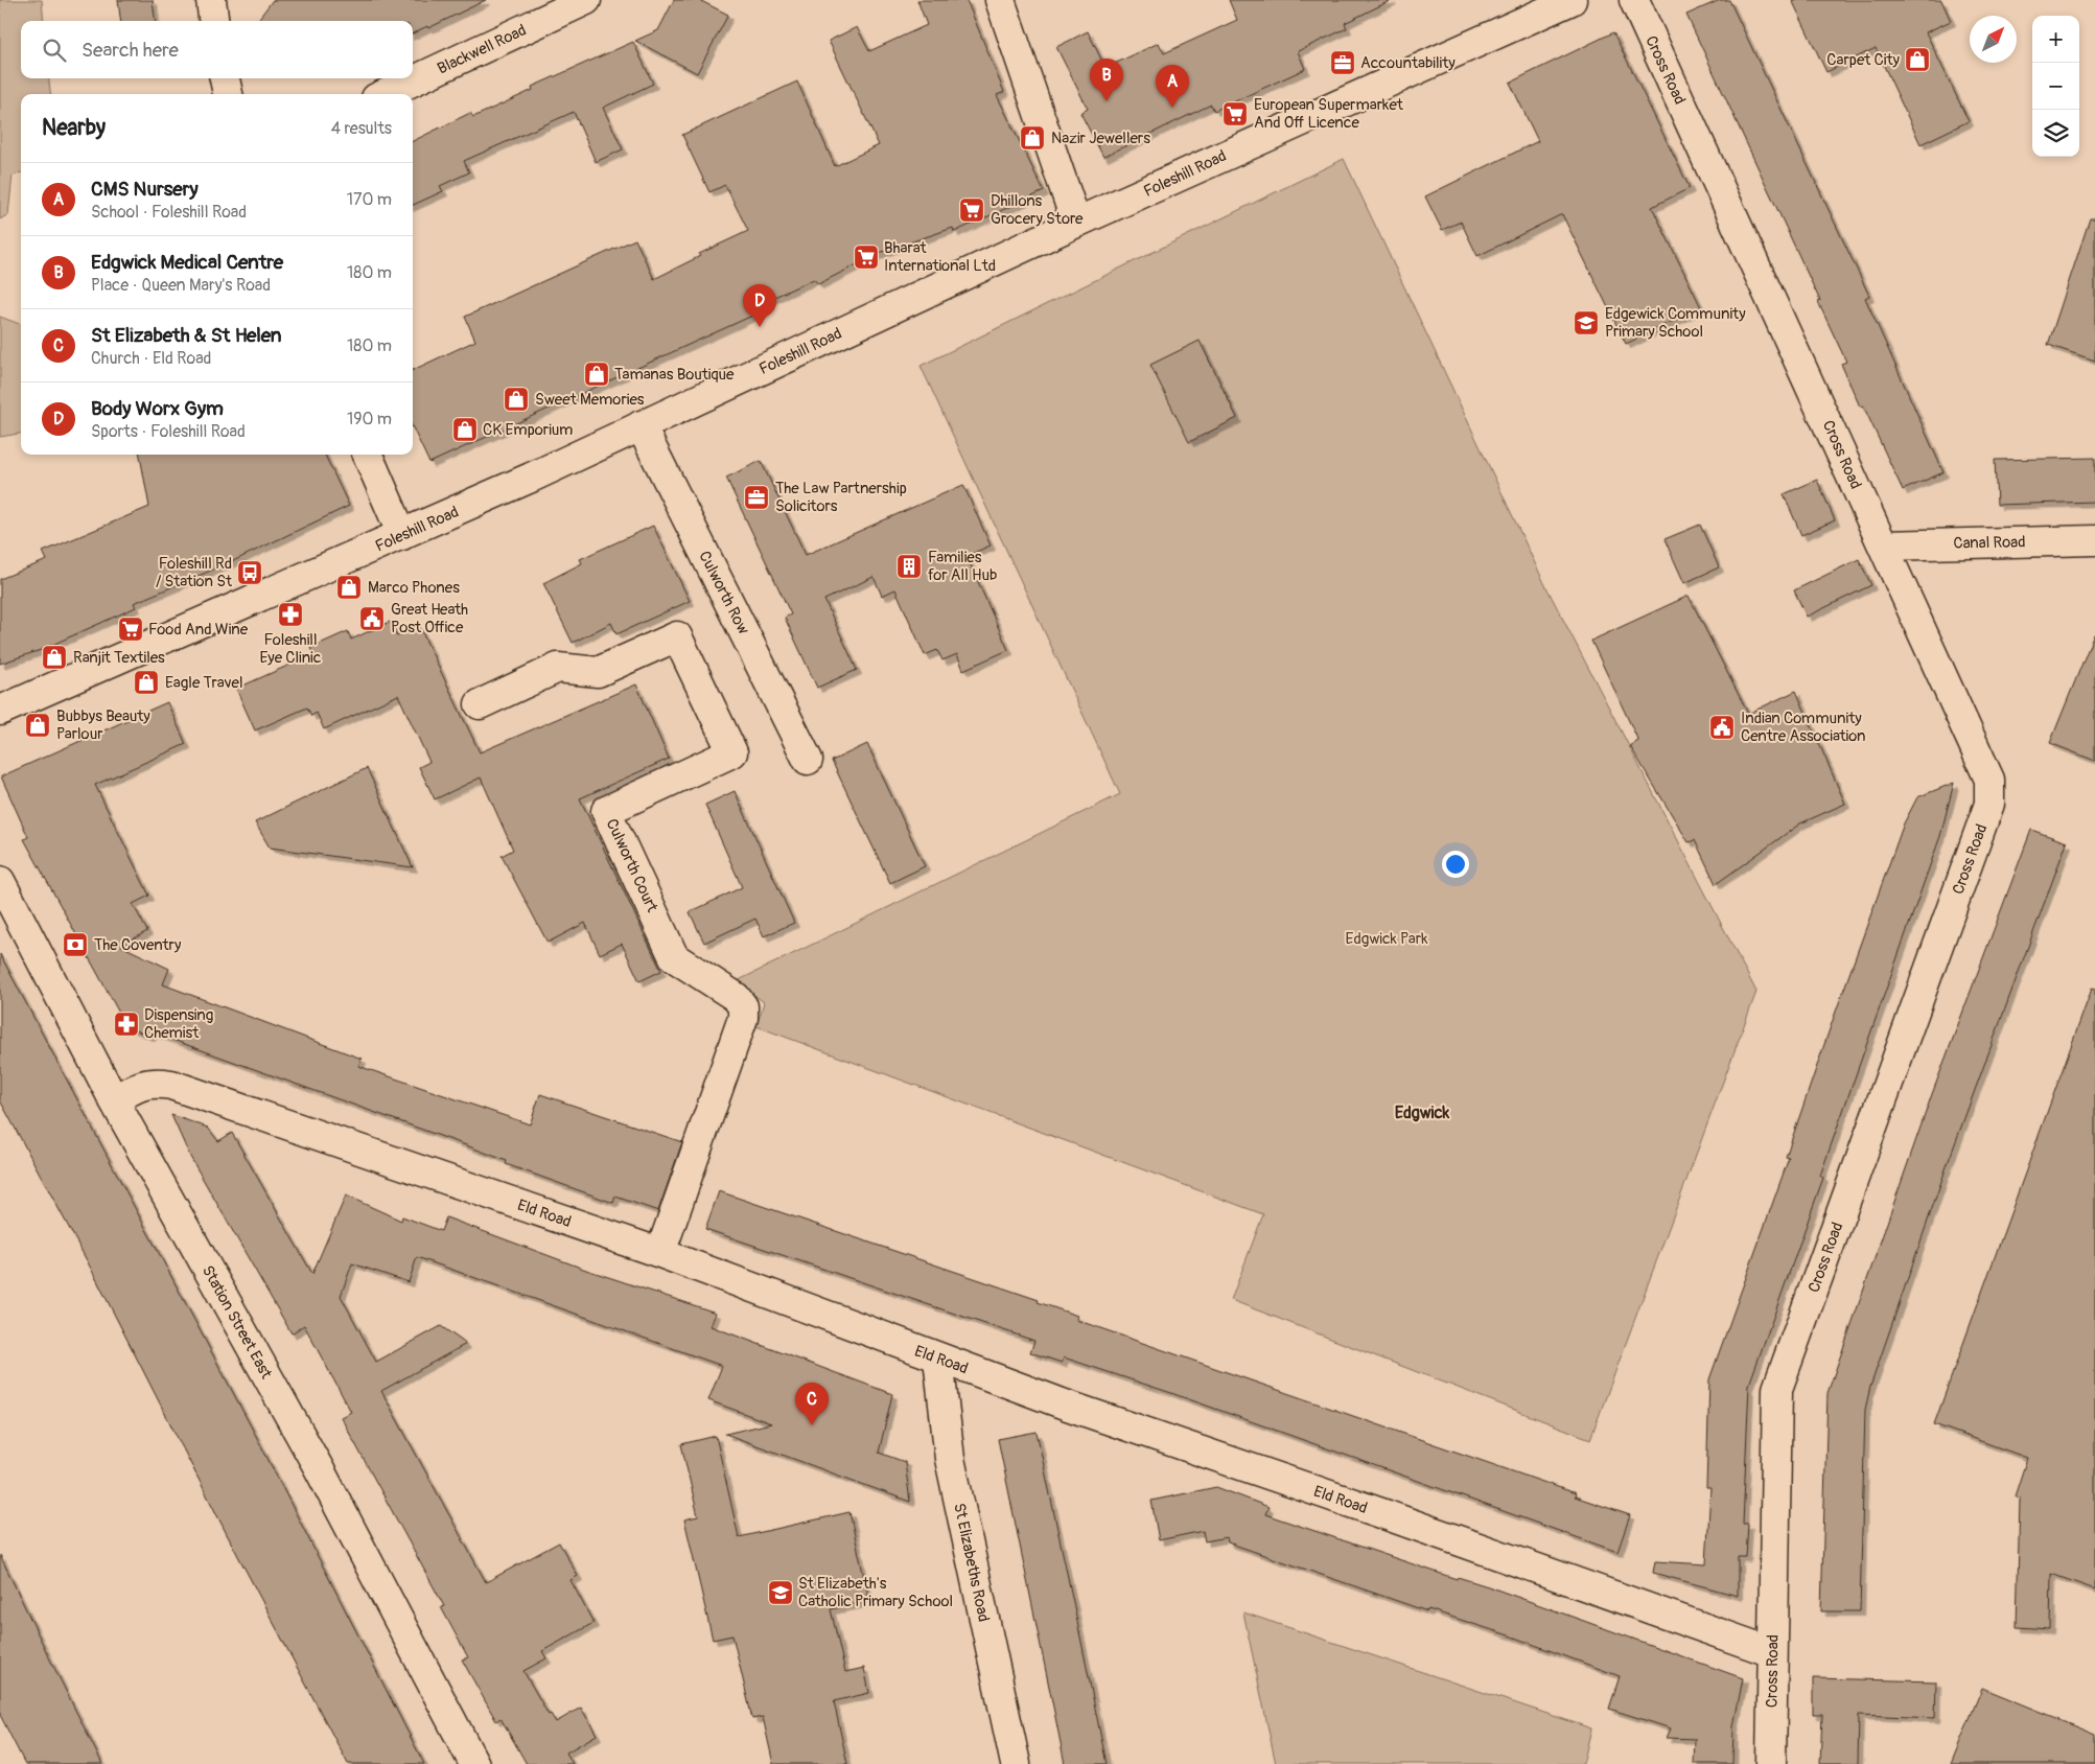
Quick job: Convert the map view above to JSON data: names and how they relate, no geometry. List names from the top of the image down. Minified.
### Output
{"streets":{"street":["Blackwell Road","Cross Road","Foleshill Road","Canal Road","Culworth Row","Culworth Court","Eld Road","Station Street East","St Elizabeths Road"]},"crossings":[["Cross Road","Canal Road"],["Cross Road","Eld Road"],["Foleshill Road","Culworth Row"],["Culworth Court","Eld Road"],["Eld Road","Station Street East"],["Eld Road","St Elizabeths Road"]],"districts":["Edgwick"],"parks":["Edgwick Park"],"places":{"shop":["Carpet City","Nazir Jewellers","Tamanas Boutique","Sweet Memories","CK Emporium","Marco Phones","Ranjit Textiles","Eagle Travel","Bubbys Beauty Parlour"],"office":["Accountability","The Law Partnership Solicitors"],"supermarket":["European Supermarket And Off Licence","Dhillons Grocery Store","Bharat International Ltd","Food And Wine"],"school or university":["Edgewick Community Primary School","St Elizabeth's Catholic Primary School"],"building":["Families for All Hub"],"bus stop":["Foleshill Rd / Station St"],"pharmacy":["Foleshill Eye Clinic","Dispensing Chemist"],"public building":["Great Heath Post Office","Indian Community Centre Association"],"bank":["The Coventry"]},"north":"top right","page":{"map_buttons":["+","−"],"search":"Search here","pins":["B","A","D","C"],"heading":["Nearby","4 results"],"list":[{"mark":"A","name":"CMS Nursery","note":"School · Foleshill Road","value":"170 m"},{"mark":"B","name":"Edgwick Medical Centre","note":"Place · Queen Mary's Road","value":"180 m"},{"mark":"C","name":"St Elizabeth & St Helen","note":"Church · Eld Road","value":"180 m"},{"mark":"D","name":"Body Worx Gym","note":"Sports · Foleshill Road","value":"190 m"}]}}
